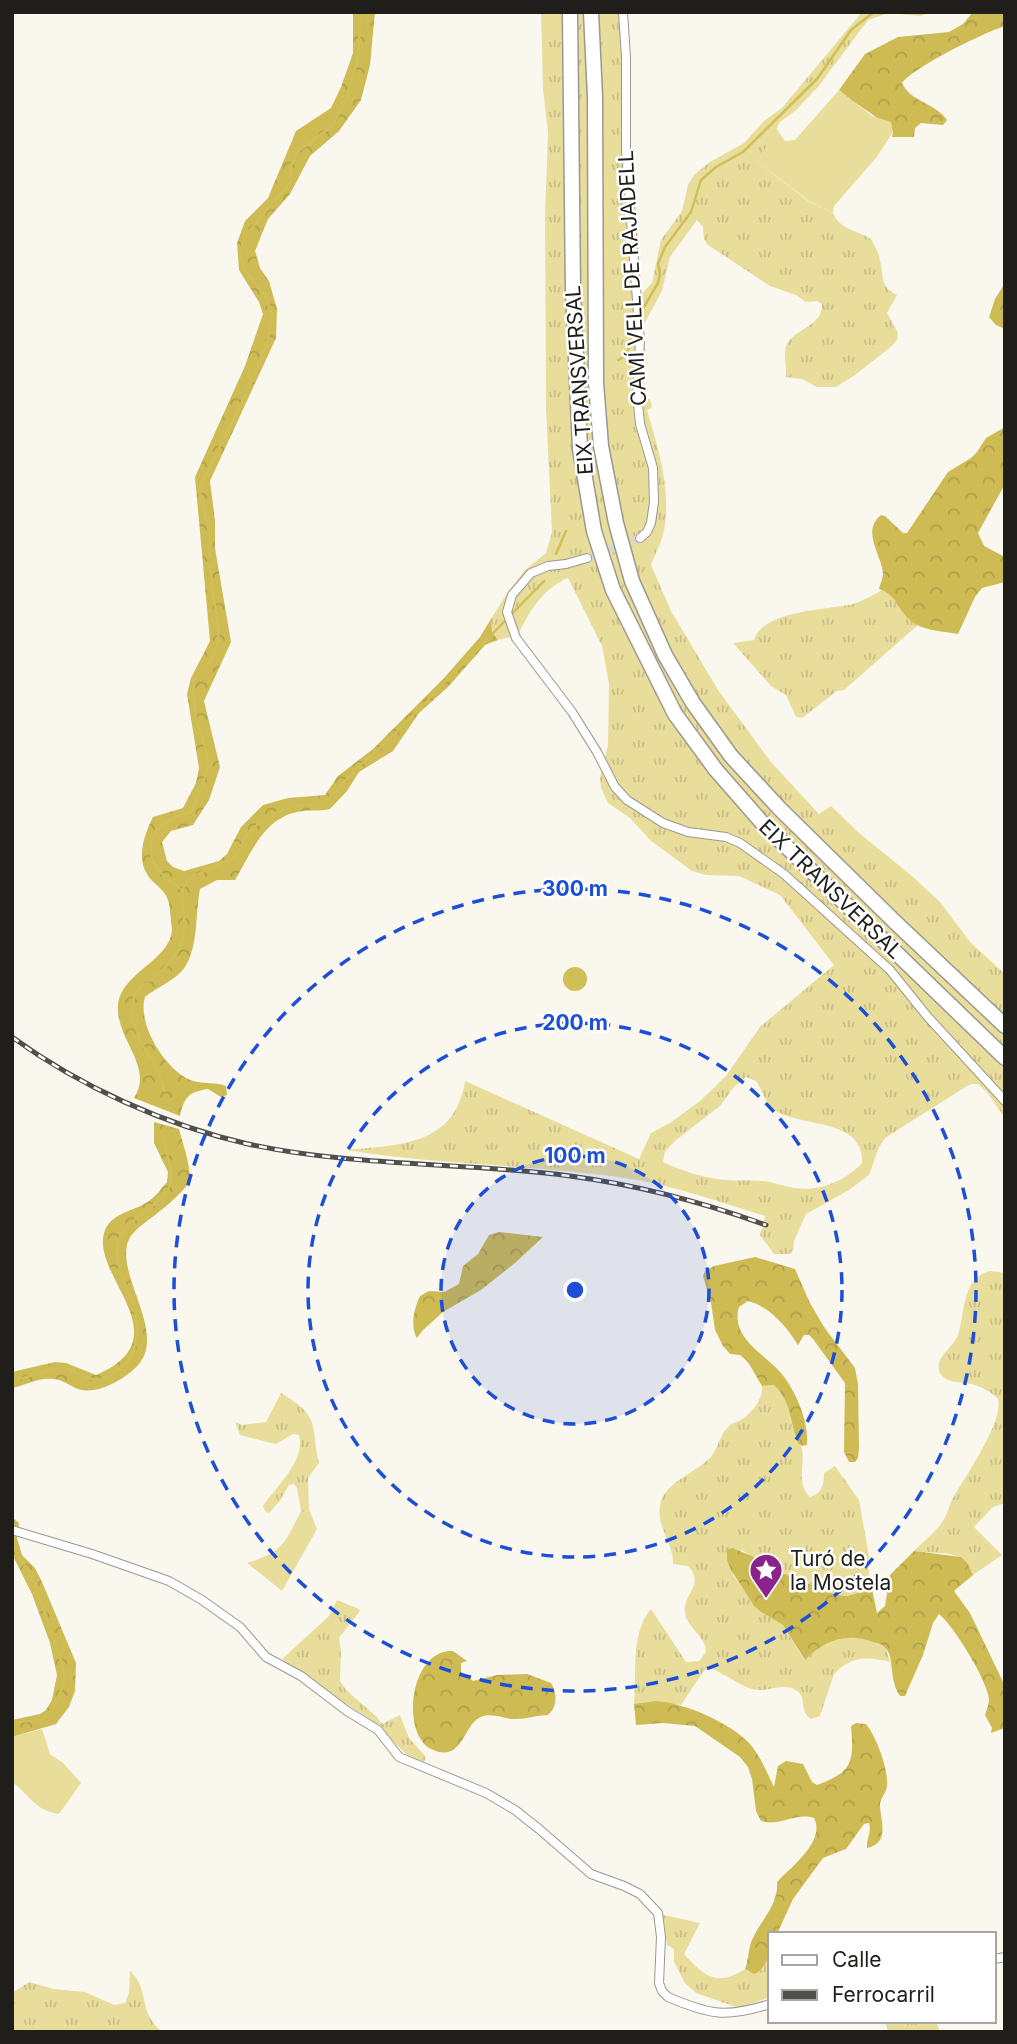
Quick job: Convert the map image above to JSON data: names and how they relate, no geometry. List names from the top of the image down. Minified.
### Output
{"streets":{"highway":["EIX TRANSVERSAL"],"street":["CAMÍ VELL DE RAJADELL"]},"places":{"place":["Turó de la Mostela"]},"legend":["Calle","Ferrocarril"],"rings":["300 m","200 m","100 m"]}
